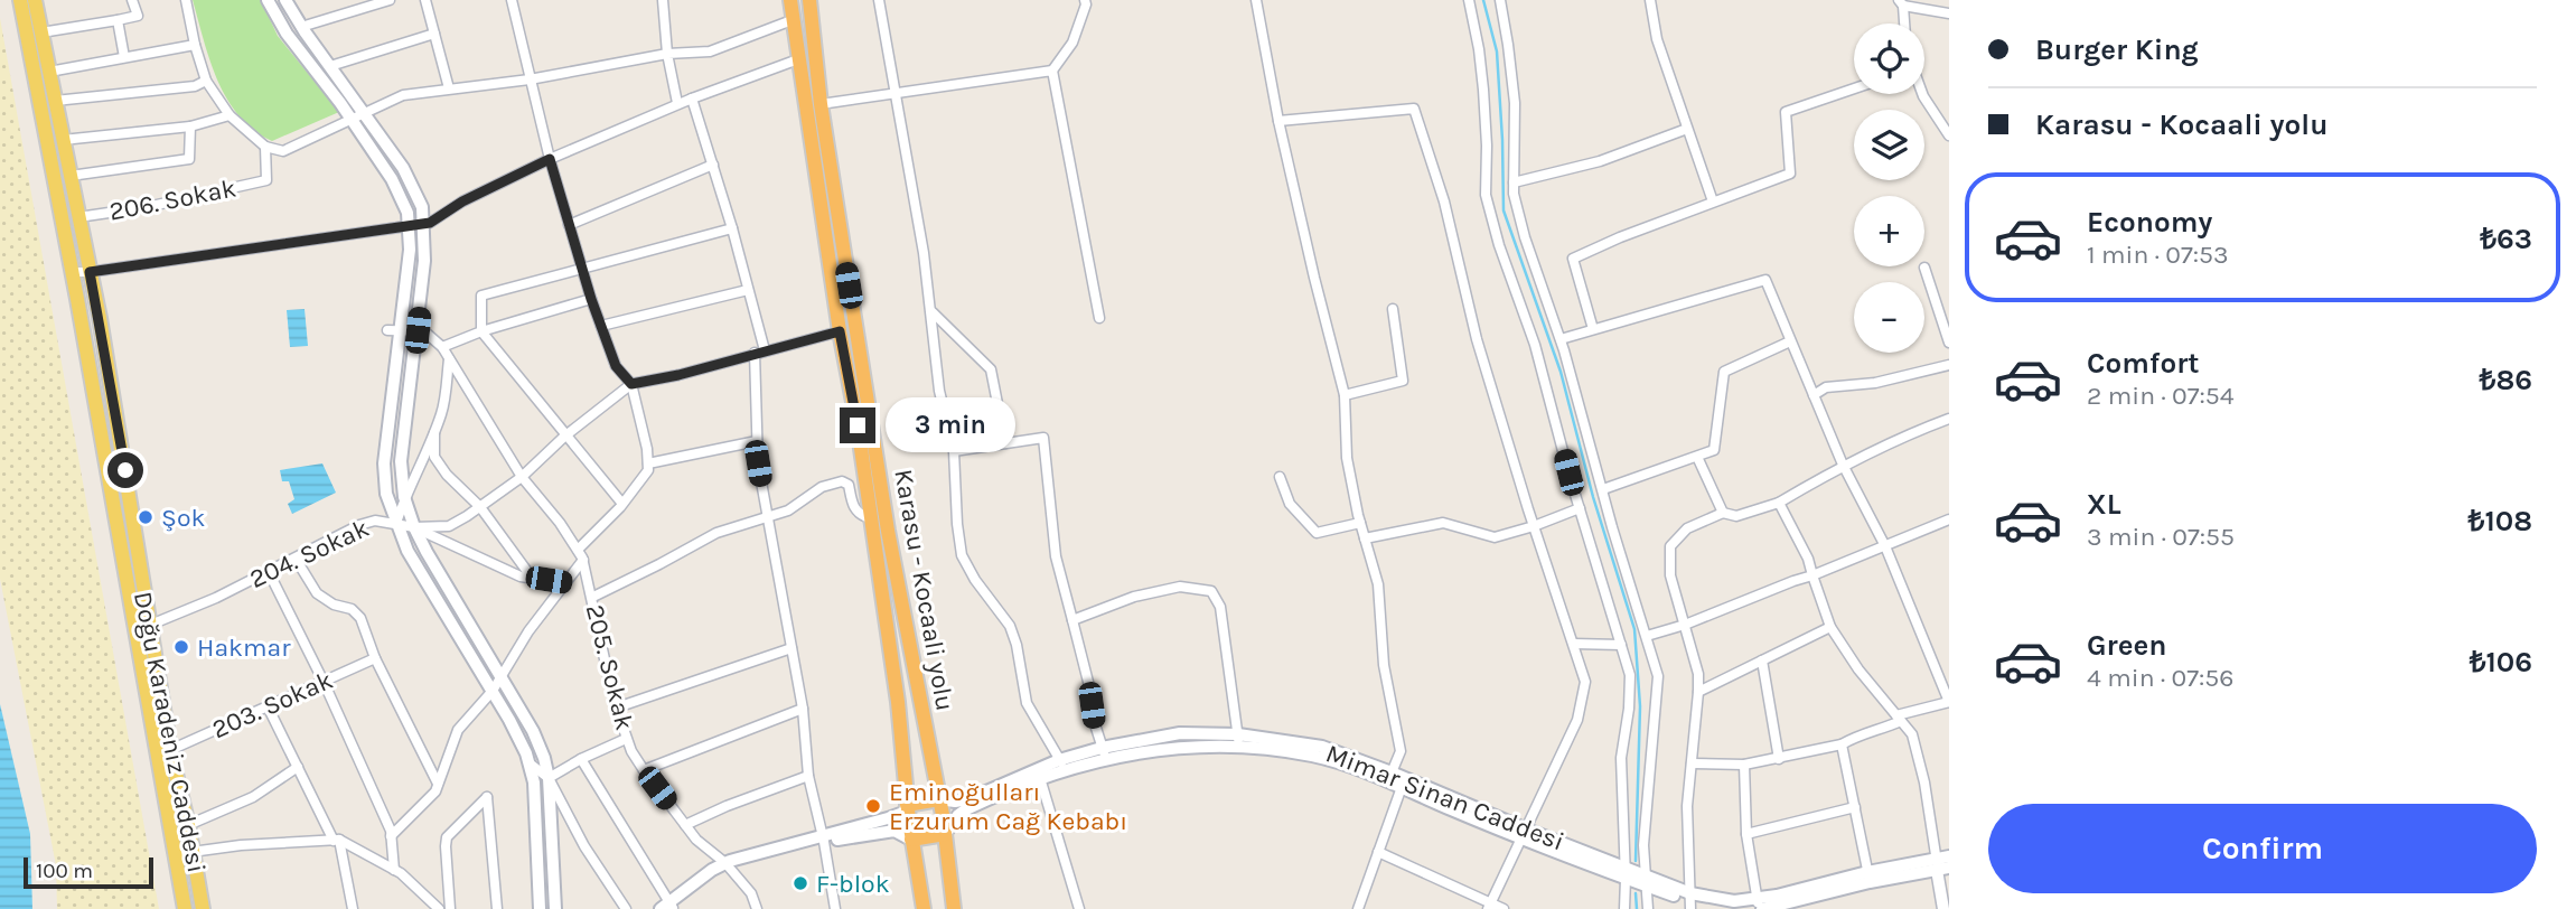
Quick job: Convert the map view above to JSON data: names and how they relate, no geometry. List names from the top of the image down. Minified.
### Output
{"streets":{"highway":["Karasu - Kocaali yolu"],"main road":["Doğu Karadeniz Caddesi","Mimar Sinan Caddesi"],"street":["206. Sokak","204. Sokak","205. Sokak","203. Sokak"]},"crossings":[["206. Sokak","Doğu Karadeniz Caddesi"],["204. Sokak","205. Sokak"],["204. Sokak","Doğu Karadeniz Caddesi"],["Karasu - Kocaali yolu","Mimar Sinan Caddesi"],["203. Sokak","Doğu Karadeniz Caddesi"]],"places":["Şok","Hakmar","Eminoğulları Erzurum Cağ Kebabı","F-blok"],"scale_bar":"100 m","page":{"banner":["Burger King","Karasu - Kocaali yolu"],"map_buttons":["+","−"],"list":[{"name":"Economy","note":"1 min · 07:53","value":"₺63"},{"name":"Comfort","note":"2 min · 07:54","value":"₺86"},{"name":"XL","note":"3 min · 07:55","value":"₺108"},{"name":"Green","note":"4 min · 07:56","value":"₺106"}],"bubble":"3 min","buttons":"Confirm","scale":"100 m"}}
